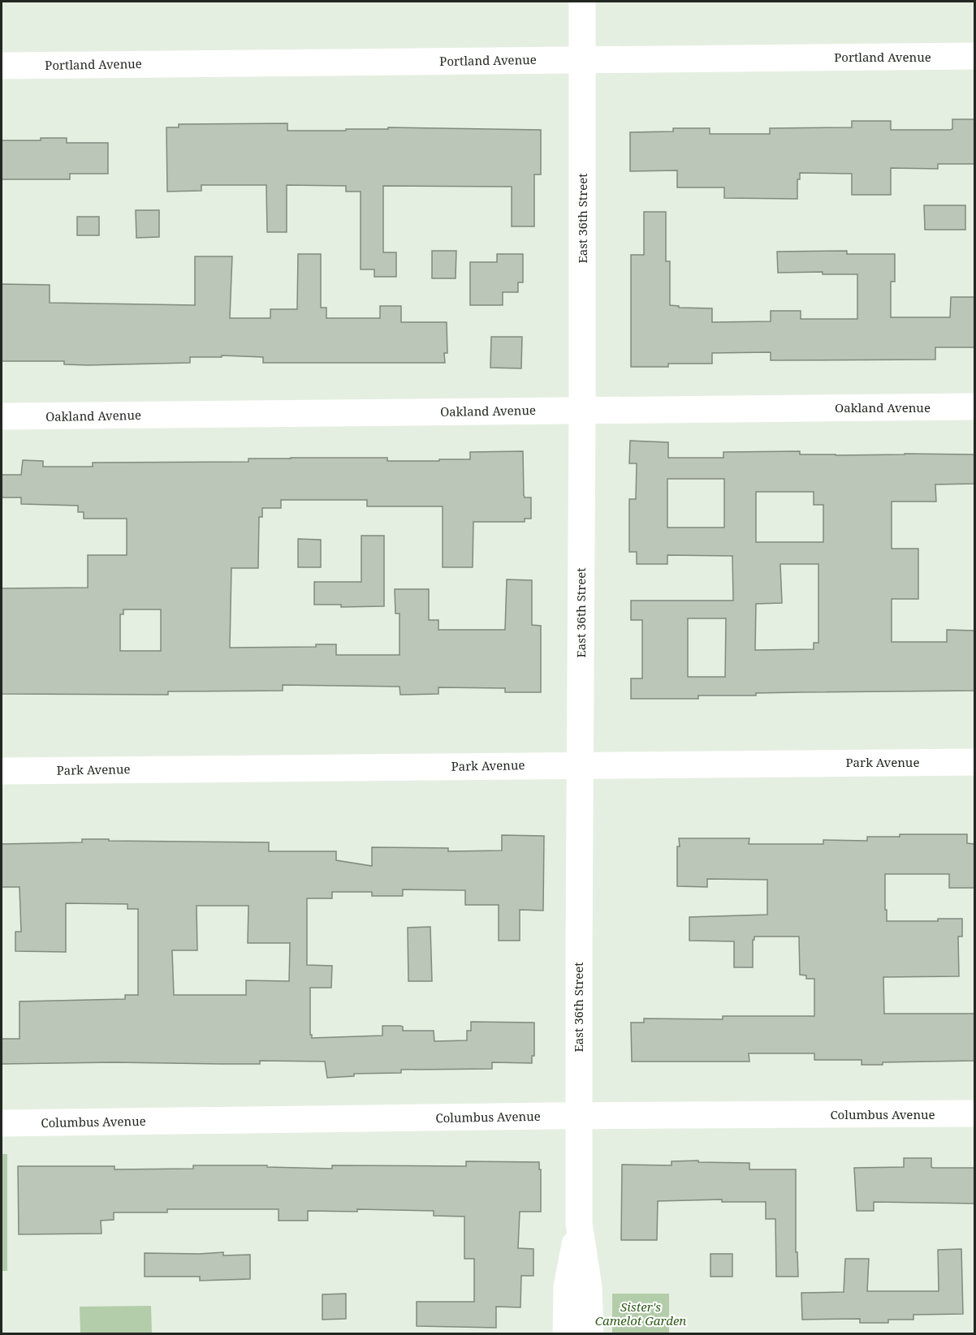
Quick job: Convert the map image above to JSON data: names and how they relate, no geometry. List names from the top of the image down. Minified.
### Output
{"streets":{"street":["Portland Avenue","East 36th Street","Oakland Avenue","Park Avenue","Columbus Avenue"]},"crossings":[["Portland Avenue","East 36th Street"],["East 36th Street","Oakland Avenue"],["East 36th Street","Park Avenue"],["East 36th Street","Columbus Avenue"]],"parks":["Sister's Camelot Garden"]}
